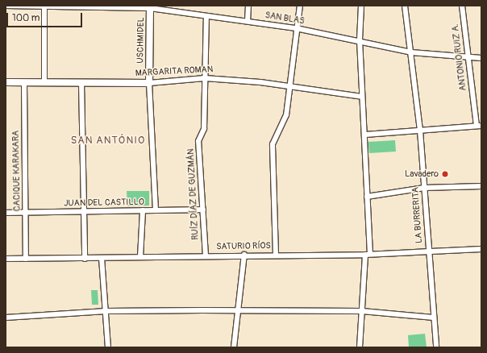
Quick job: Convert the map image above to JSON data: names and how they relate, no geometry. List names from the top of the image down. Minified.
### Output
{"streets":{"street":["SAN BLAS","USCHMIDEL","ANTONIO RUIZ A.","MARGARITA ROMAN","CACIQUE KARAKARA","RUÍZ DÍAZ DE GUZMÁN","JUAN DEL CASTILLO","LA BURRERITA","SATURIO RÍOS"]},"crossings":[["SAN BLAS","USCHMIDEL"],["SAN BLAS","ANTONIO RUIZ A."],["SAN BLAS","RUÍZ DÍAZ DE GUZMÁN"],["SAN BLAS","LA BURRERITA"],["USCHMIDEL","MARGARITA ROMAN"],["USCHMIDEL","JUAN DEL CASTILLO"],["MARGARITA ROMAN","CACIQUE KARAKARA"],["MARGARITA ROMAN","RUÍZ DÍAZ DE GUZMÁN"],["CACIQUE KARAKARA","JUAN DEL CASTILLO"],["CACIQUE KARAKARA","SATURIO RÍOS"],["RUÍZ DÍAZ DE GUZMÁN","JUAN DEL CASTILLO"],["RUÍZ DÍAZ DE GUZMÁN","SATURIO RÍOS"],["LA BURRERITA","SATURIO RÍOS"]],"districts":["SAN ANTÓNIO"],"places":["Lavadero"],"scale_bar":"100 m"}
